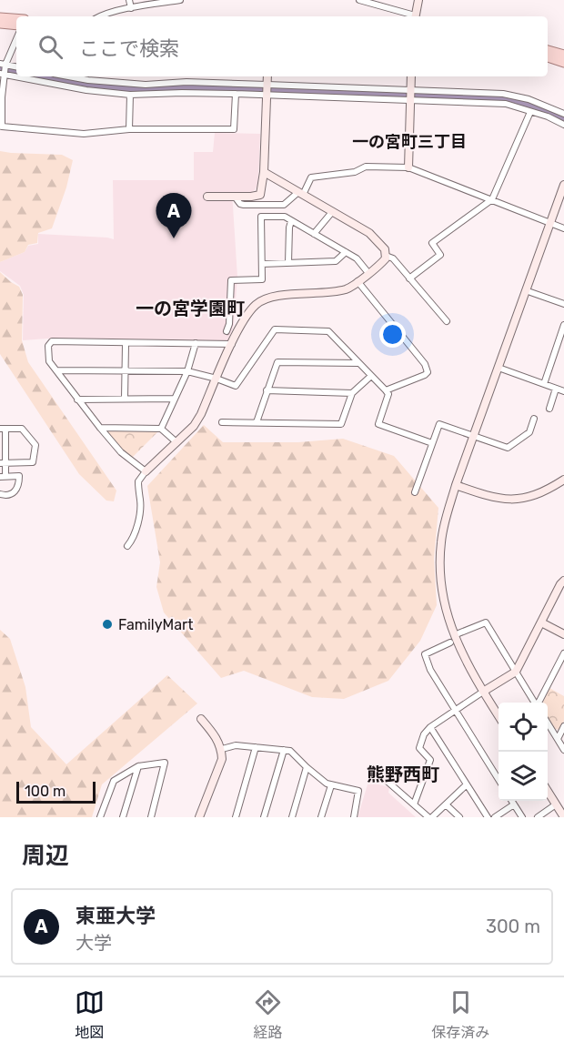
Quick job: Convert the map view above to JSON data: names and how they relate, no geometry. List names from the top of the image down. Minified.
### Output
{"districts":["一の宮町三丁目","一の宮学園町","熊野西町"],"places":["FamilyMart"],"scale_bar":"100 m","page":{"search":"ここで検索","pins":"A","scale":"100 m","heading":"周辺","list":[{"mark":"A","name":"東亜大学","note":"大学","value":"300 m"}],"nav":["地図","経路","保存済み"]}}
